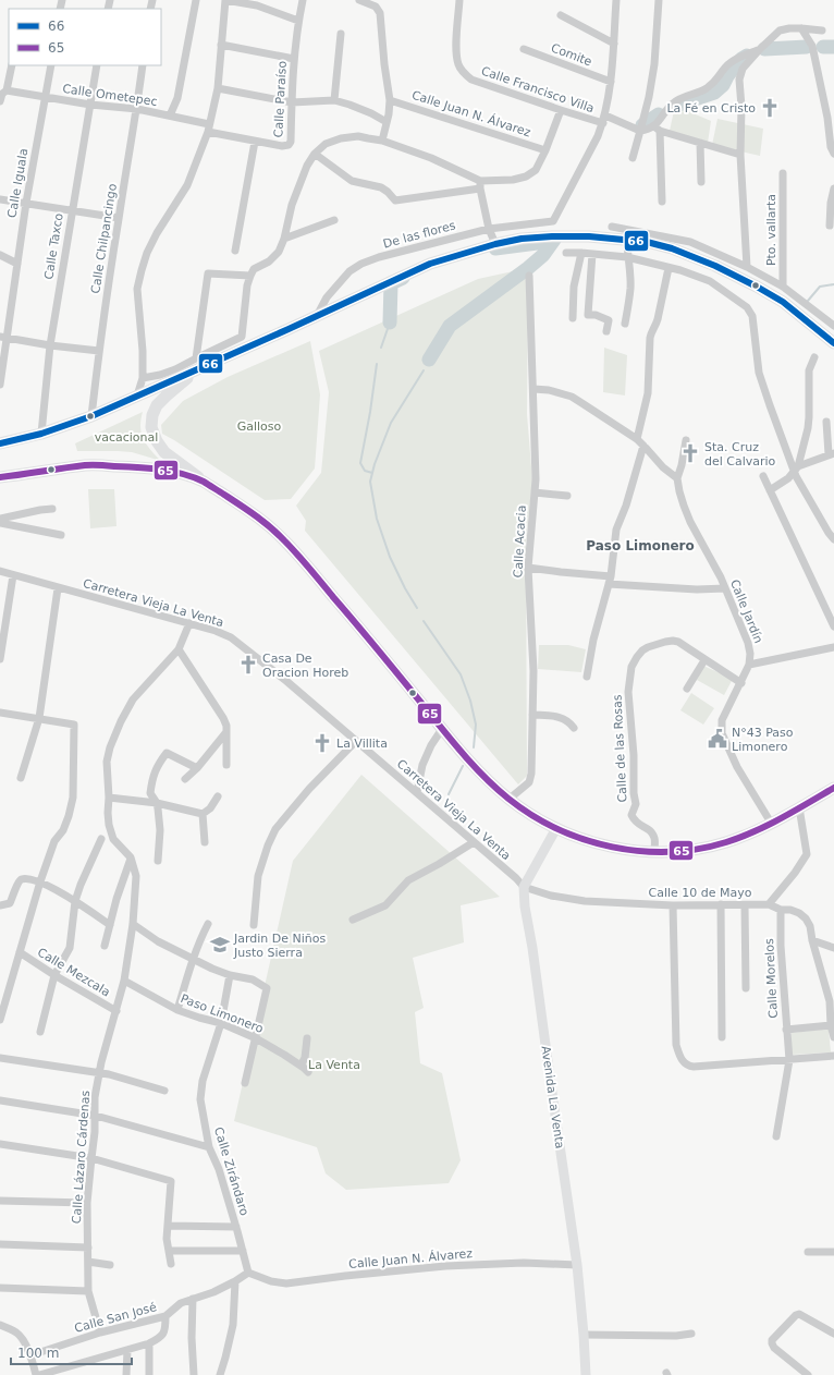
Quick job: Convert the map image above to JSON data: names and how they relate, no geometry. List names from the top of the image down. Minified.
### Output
{"streets":{"main road":["Avenida La Venta"],"street":["Comite","Calle Francisco Villa","Calle Ometepec","Calle Paraíso","Calle Juan N. Álvarez","Calle Iguala","Pto. vallarta","De las flores","Calle Chilpancingo","Calle Taxco","Calle Acacia","Carretera Vieja La Venta","Calle Jardín","Calle de las Rosas","Calle 10 de Mayo","Calle Mezcala","Calle Morelos","Paso Limonero","Calle Lázaro Cárdenas","Calle Zirándaro","Calle San José"]},"crossings":[["Calle Francisco Villa","De las flores"],["Calle Ometepec","Calle Paraíso"],["Calle Ometepec","Calle Iguala"],["Calle Ometepec","Calle Chilpancingo"],["Calle Ometepec","Calle Taxco"],["Calle Juan N. Álvarez","Avenida La Venta"],["Calle Juan N. Álvarez","Calle Zirándaro"],["Calle Juan N. Álvarez","Calle San José"],["Carretera Vieja La Venta","Calle 10 de Mayo"],["Carretera Vieja La Venta","Avenida La Venta"],["Calle 10 de Mayo","Avenida La Venta"],["Calle Mezcala","Calle Lázaro Cárdenas"],["Paso Limonero","Calle Lázaro Cárdenas"],["Paso Limonero","Calle Zirándaro"],["Calle Lázaro Cárdenas","Calle San José"],["Calle Zirándaro","Calle San José"]],"districts":["Paso Limonero"],"parks":["Galloso","vacacional","La Venta"],"places":{"church":["La Fé en Cristo","Sta. Cruz del Calvario","Casa De Oracion Horeb","La Villita"],"public building":["N°43 Paso Limonero"],"school or university":["Jardin De Niños Justo Sierra"]},"lines":["transit line 66","transit line 65"],"legend":["66","65"],"scale_bar":"100 m"}
